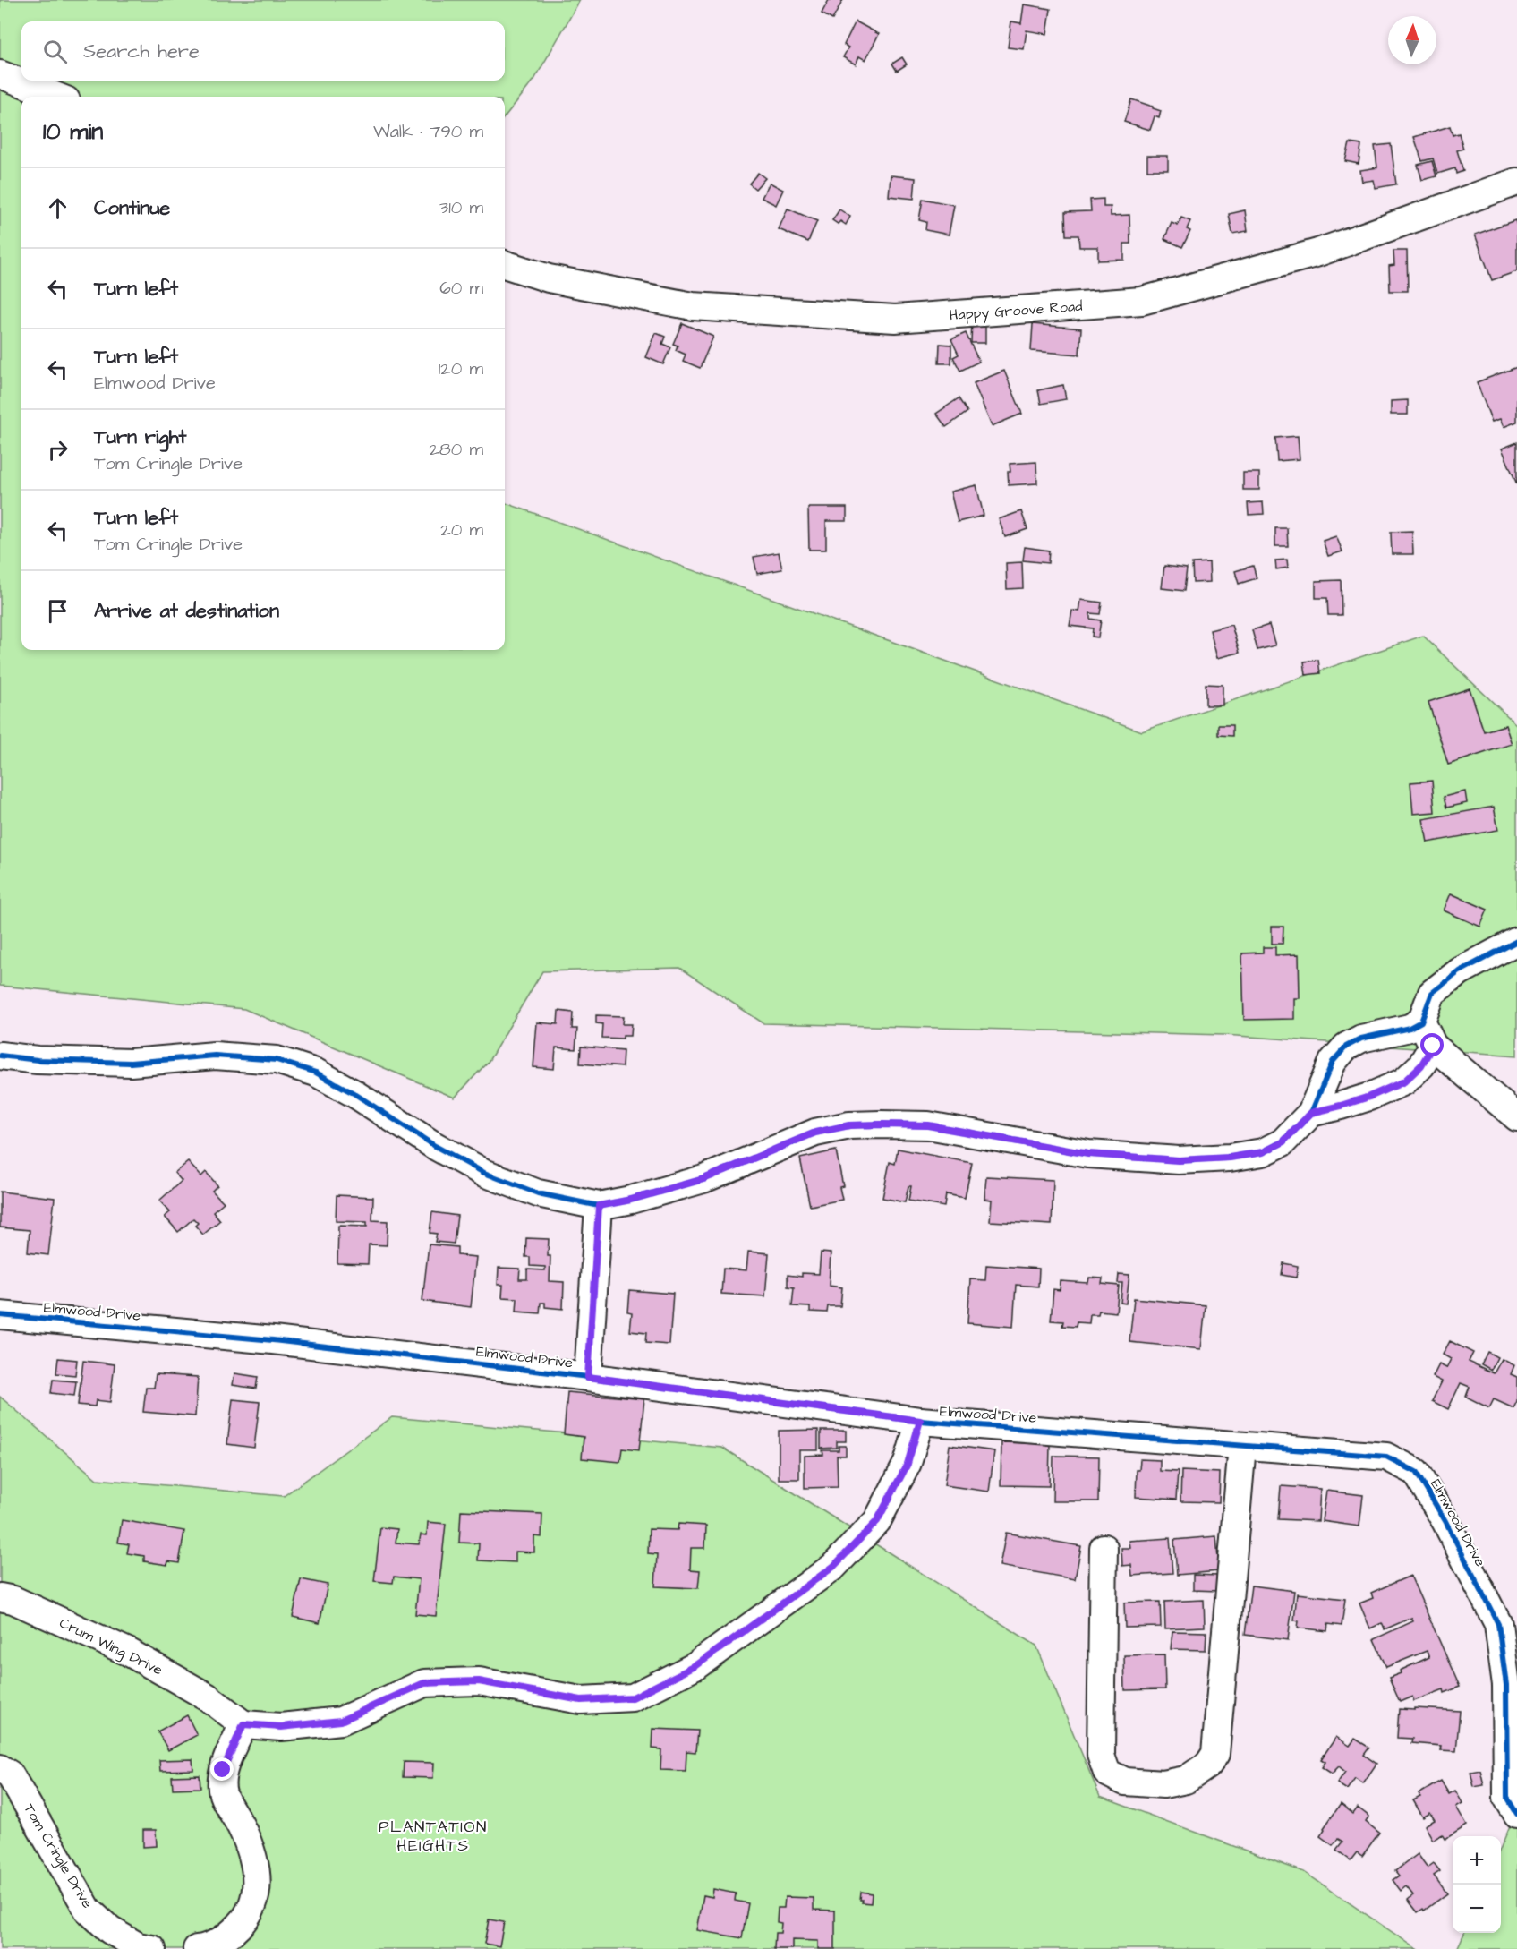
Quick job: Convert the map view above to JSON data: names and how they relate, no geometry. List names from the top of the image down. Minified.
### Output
{"streets":{"street":["Happy Groove Road","Elmwood Drive","Crum Wing Drive","Tom Cringle Drive"]},"districts":["PLANTATION HEIGHTS"],"north":"top","page":{"search":"Search here","heading":["10 min","Walk · 790 m"],"list":[["Continue","310 m"],["Turn left","60 m"],["Turn left","Elmwood Drive","120 m"],["Turn right","Tom Cringle Drive","280 m"],["Turn left","Tom Cringle Drive","20 m"],"Arrive at destination"],"map_buttons":["+","−"]}}
